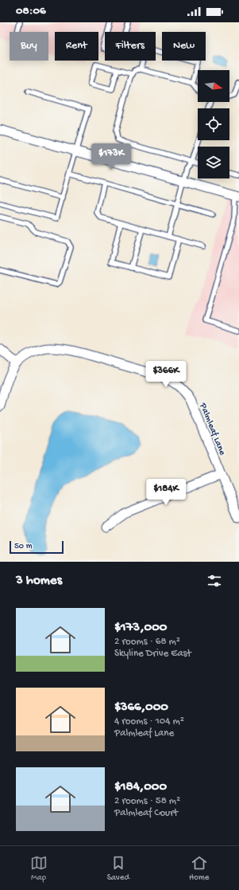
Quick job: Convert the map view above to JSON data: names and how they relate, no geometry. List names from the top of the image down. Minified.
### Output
{"streets":{"street":["Palmleaf Lane"]},"scale_bar":"50 m","north":"right","page":{"status":"08:06","chip":["Buy","Rent","Filters","New"],"price":["$173K","$366K","$184K"],"scale":"50 m","heading":"3 homes","list":[{"name":"$173,000","note":"2 rooms · 68 m² · Skyline Drive East"},{"name":"$366,000","note":"4 rooms · 104 m² · Palmleaf Lane"},{"name":"$184,000","note":"2 rooms · 58 m² · Palmleaf Court"}],"tabs":["Map","Saved","Home"]}}
